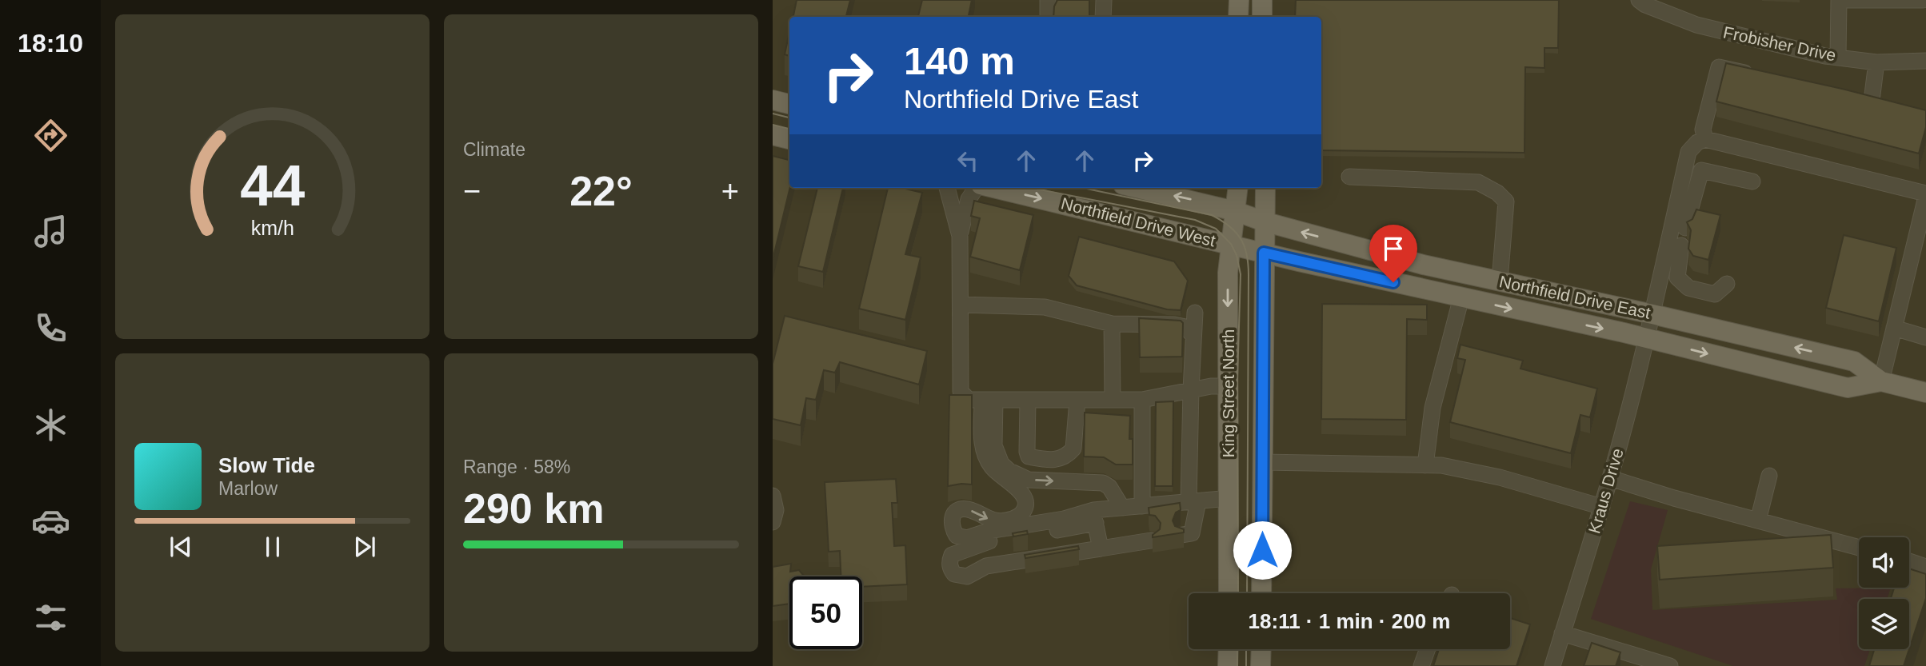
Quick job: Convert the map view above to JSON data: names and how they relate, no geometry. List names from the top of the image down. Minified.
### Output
{"streets":{"main road":["Northfield Drive West","Northfield Drive East","King Street North"],"street":["Frobisher Drive","Kraus Drive"]},"crossings":[["Northfield Drive West","Northfield Drive East"],["Northfield Drive West","King Street North"],["Northfield Drive East","King Street North"],["Northfield Drive East","Kraus Drive"]],"page":{"tabs":"18:10","tile":["Climate",["Range · 58%","290 km"]],"turn":["140 m","Northfield Drive East"],"heat":["−","22°","+"],"song":["Slow Tide","Marlow"],"limit":"50","trip":"18:11 · 1 min · 200 m","gauge":["44","km/h"]}}
